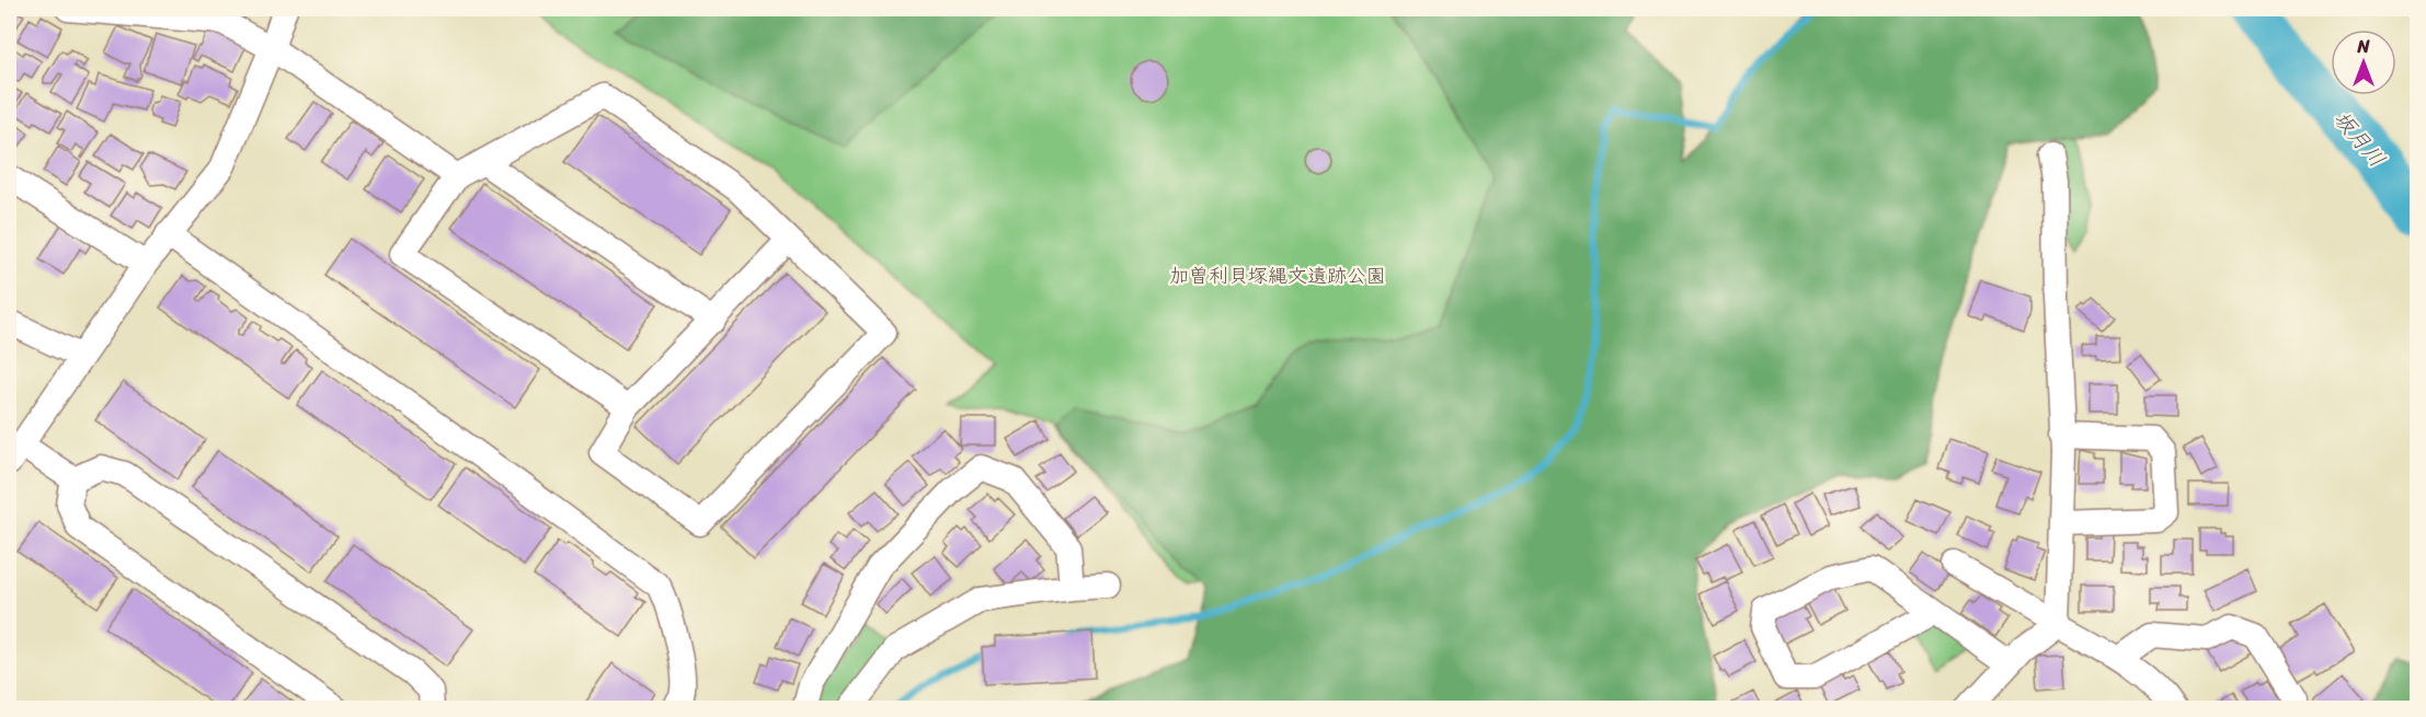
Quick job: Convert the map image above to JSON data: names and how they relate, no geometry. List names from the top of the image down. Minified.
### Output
{"water":["坂月川"],"parks":["加曽利貝塚縄文遺跡公園"],"north":"top"}
